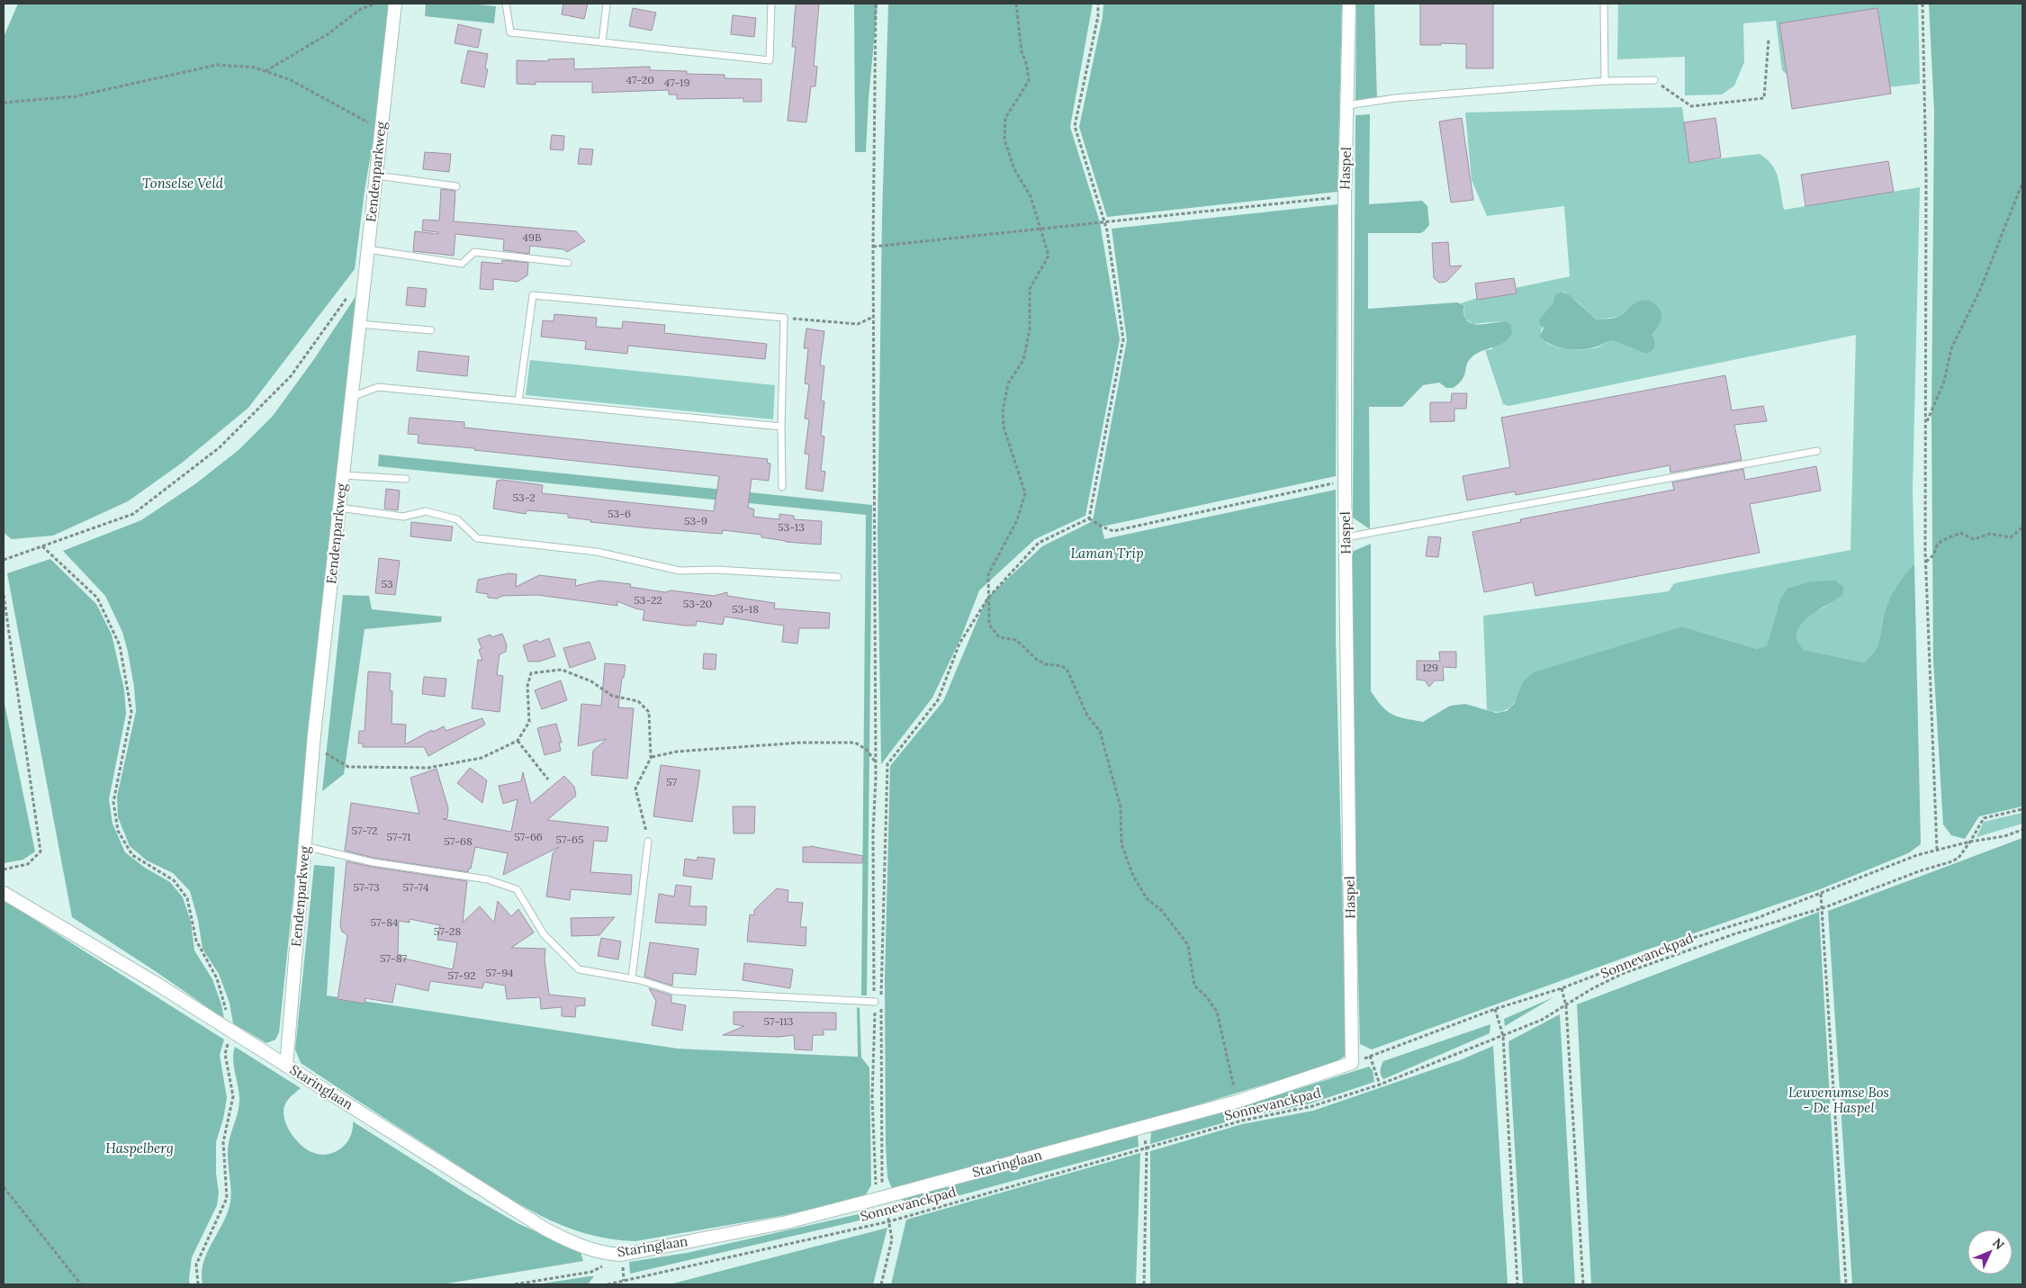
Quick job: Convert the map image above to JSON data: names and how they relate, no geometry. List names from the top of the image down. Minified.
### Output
{"streets":{"street":["Haspel","Eendenparkweg","Staringlaan"],"path":["Sonnevanckpad"]},"crossings":[["Haspel","Staringlaan"],["Eendenparkweg","Staringlaan"]],"parks":["Tonselse Veld","Laman Trip","Leuvenumse Bos - De Haspel","Haspelberg"],"house_numbers":["47-20","47-19","49B","53-2","53-6","53-9","53-13","53","53-22","53-20","53-18","129","57","57-72","57-71","57-66","57-65","57-68","57-73","57-74","57-84","57-28","57-87","57-94","57-92","57-113"],"north":"top right"}
